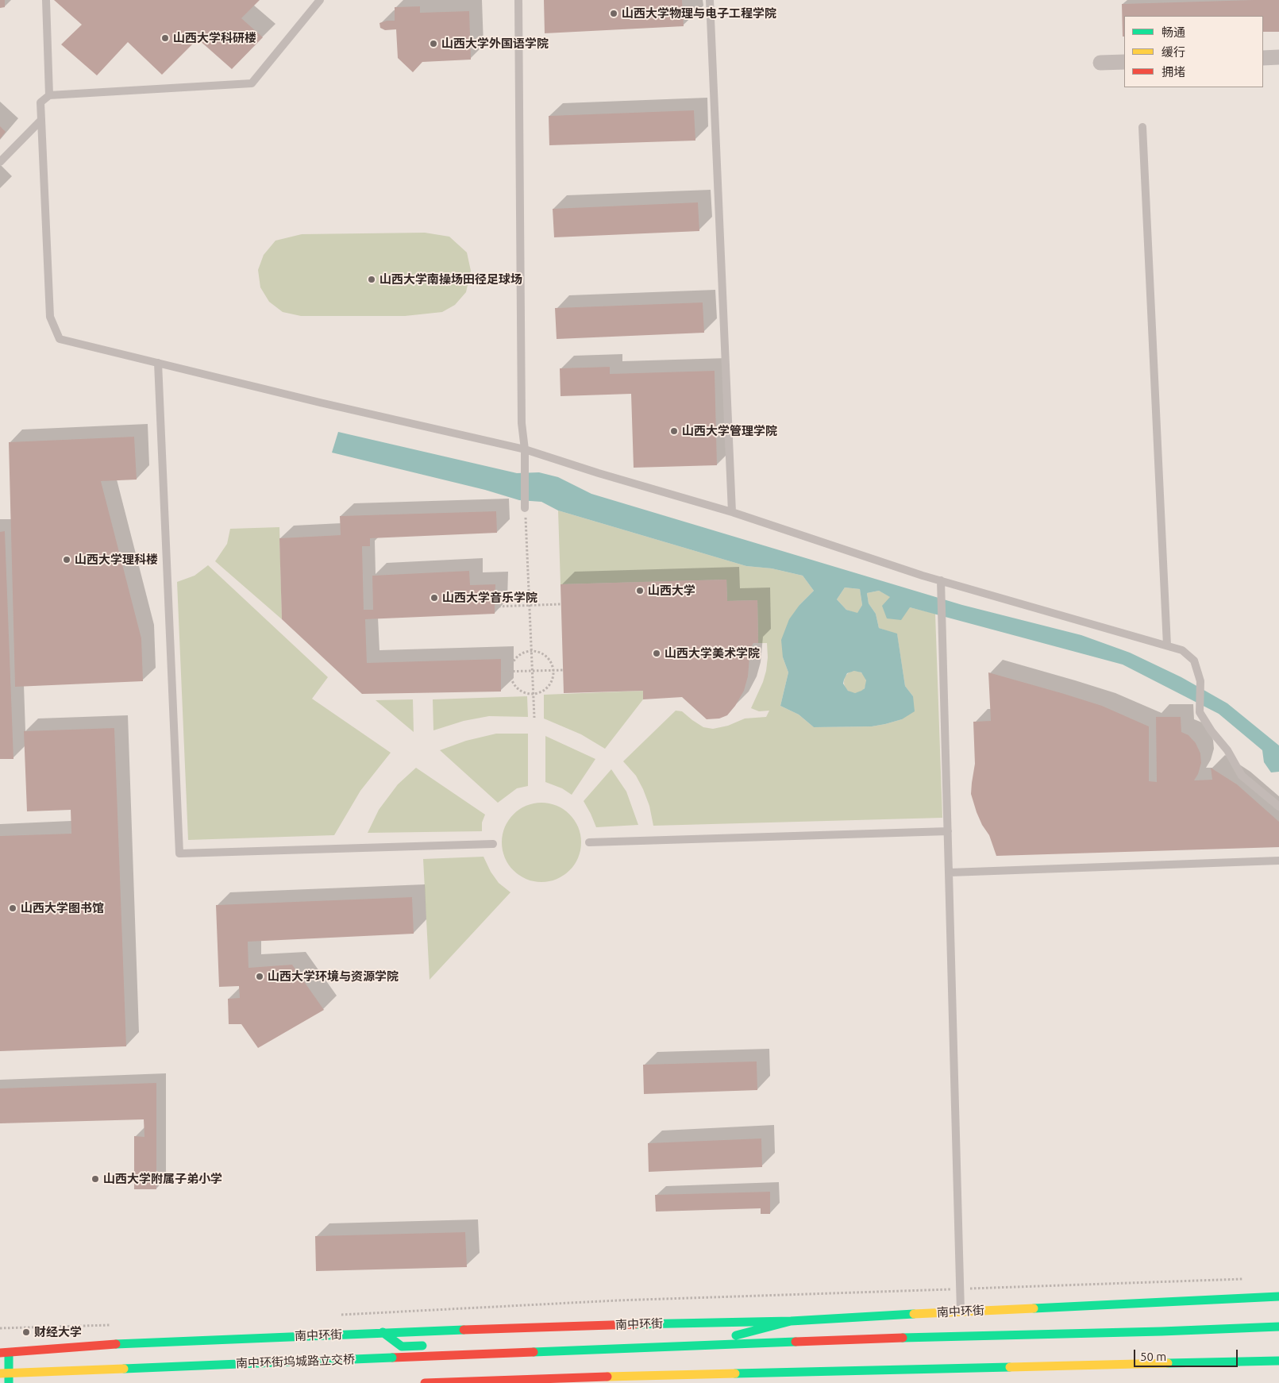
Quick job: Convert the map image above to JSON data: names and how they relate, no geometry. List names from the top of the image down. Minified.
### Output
{"streets":{"main road":["南中环街","南中环街坞城路立交桥"]},"places":["山西大学物理与电子工程学院","山西大学科研楼","山西大学外国语学院","山西大学南操场田径足球场","山西大学管理学院","山西大学理科楼","山西大学","山西大学音乐学院","山西大学美术学院","山西大学图书馆","山西大学环境与资源学院","山西大学附属子弟小学","财经大学"],"legend":["畅通","缓行","拥堵"],"scale_bar":"50 m"}
